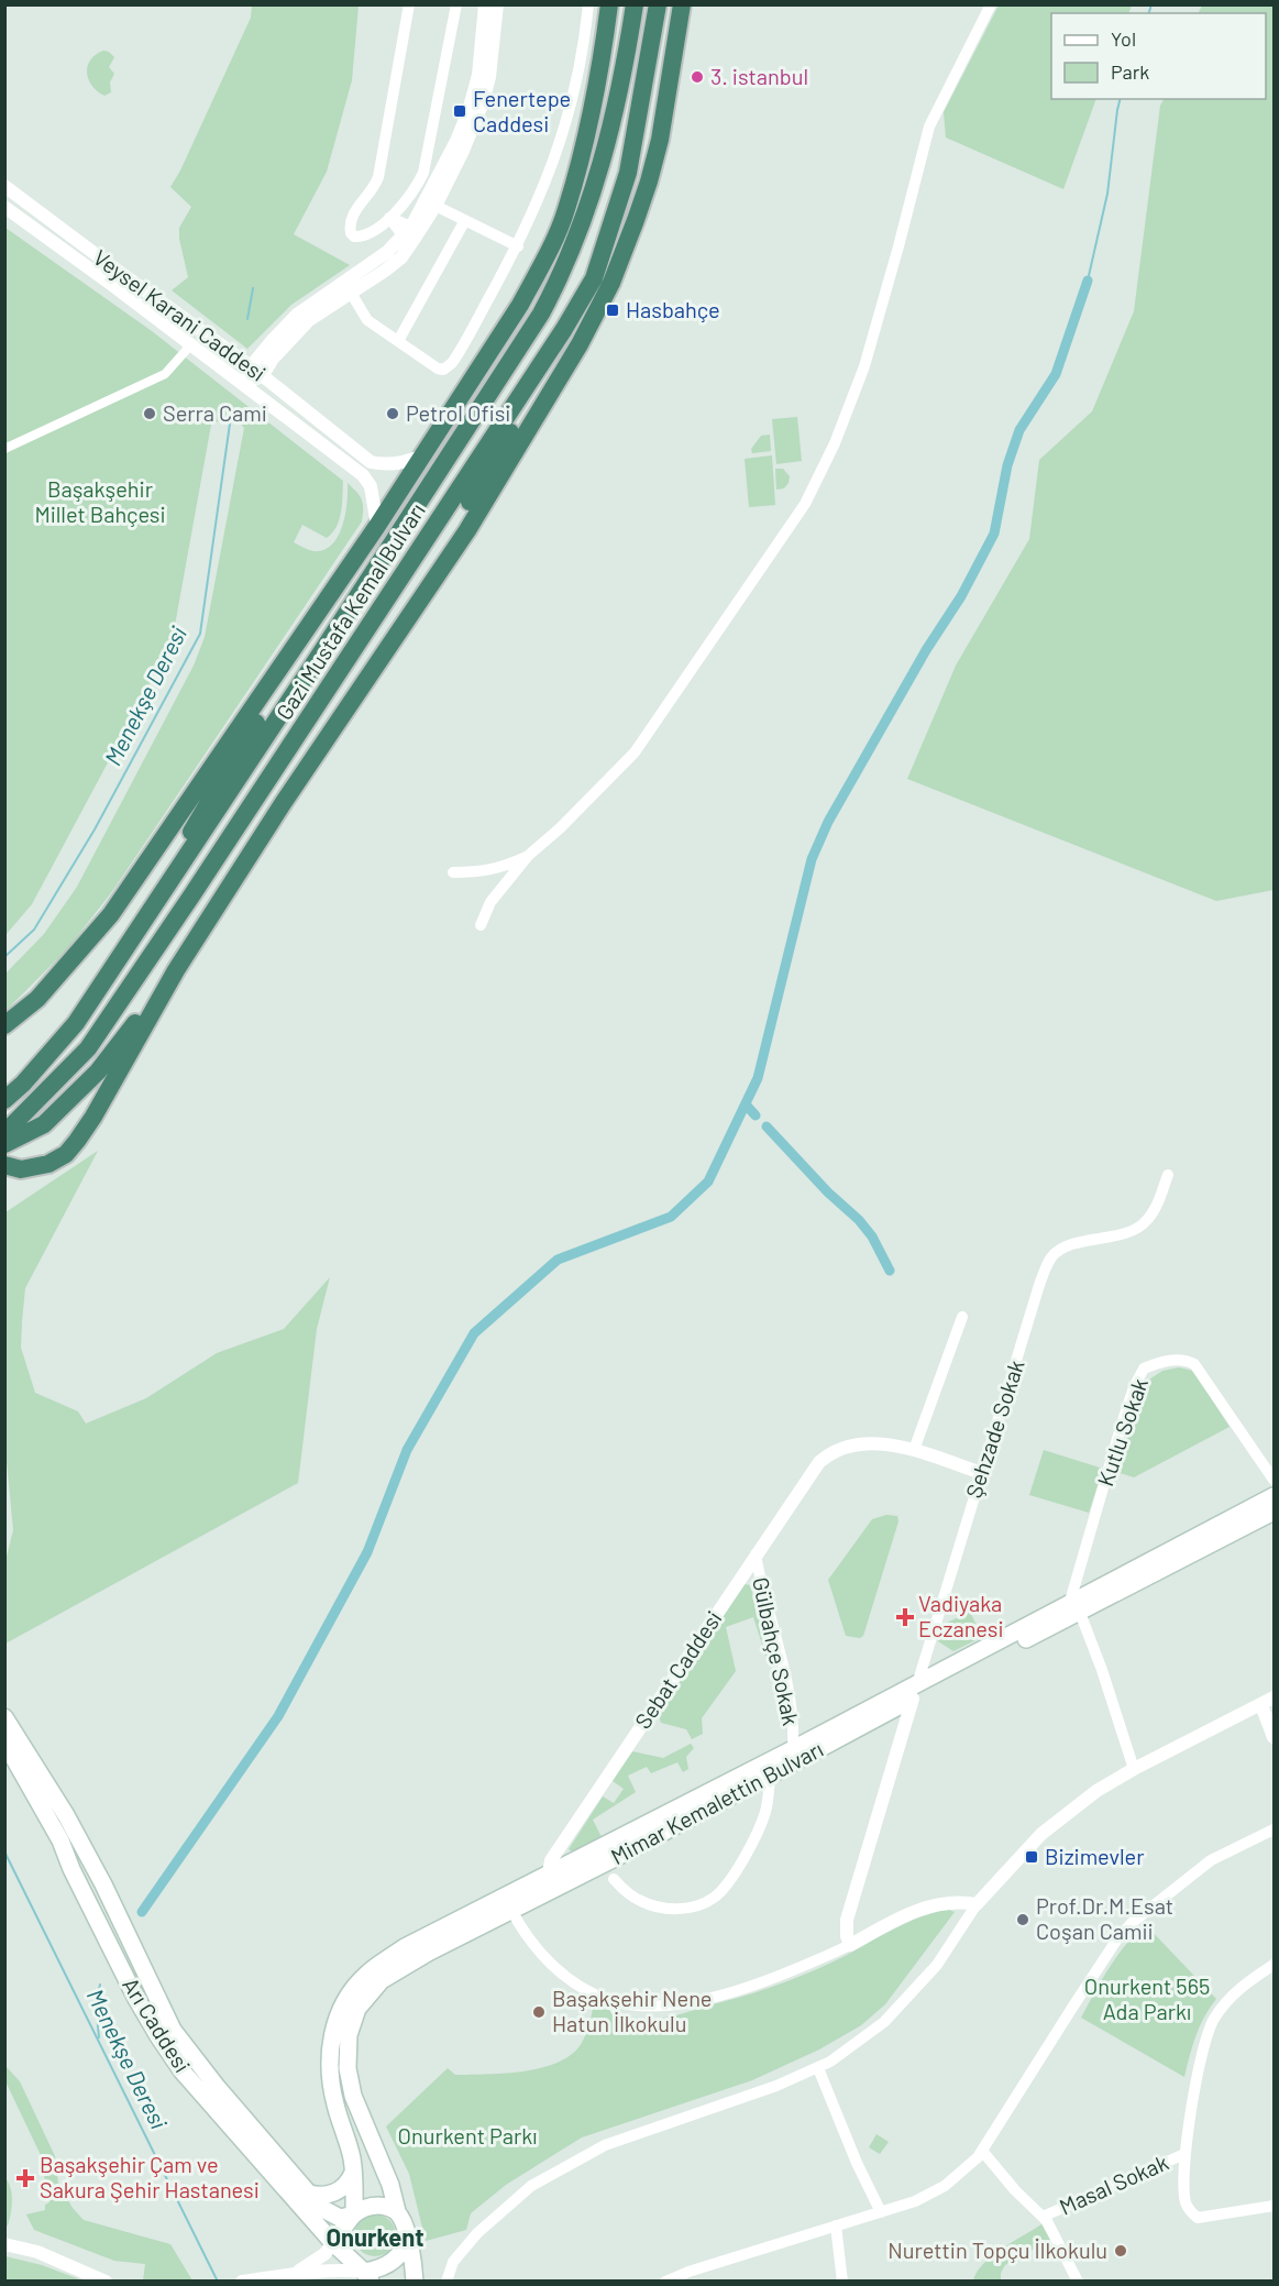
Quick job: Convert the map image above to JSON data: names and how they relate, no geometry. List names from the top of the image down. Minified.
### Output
{"streets":{"highway":["Gazi Mustafa Kemal Bulvarı"],"main road":["Mimar Kemalettin Bulvarı","Arı Caddesi"],"street":["Veysel Karani Caddesi","Şehzade Sokak","Kutlu Sokak","Gülbahçe Sokak","Sebat Caddesi","Masal Sokak"]},"crossings":[["Gülbahçe Sokak","Sebat Caddesi"],["Gülbahçe Sokak","Mimar Kemalettin Bulvarı"],["Mimar Kemalettin Bulvarı","Arı Caddesi"]],"districts":["Onurkent"],"water":["Menekşe Deresi"],"parks":["Başakşehir Millet Bahçesi","Onurkent 565 Ada Parkı","Onurkent Parkı"],"places":{"other":["3. istanbul","Serra Cami","Petrol Ofisi","Prof.Dr.M.Esat Coşan Camii","Başakşehir Nene Hatun İlkokulu","Nurettin Topçu İlkokulu"],"transit":["Fenertepe Caddesi","Hasbahçe","Bizimevler"],"health":["Vadiyaka Eczanesi","Başakşehir Çam ve Sakura Şehir Hastanesi"]},"legend":["Yol","Park"]}
